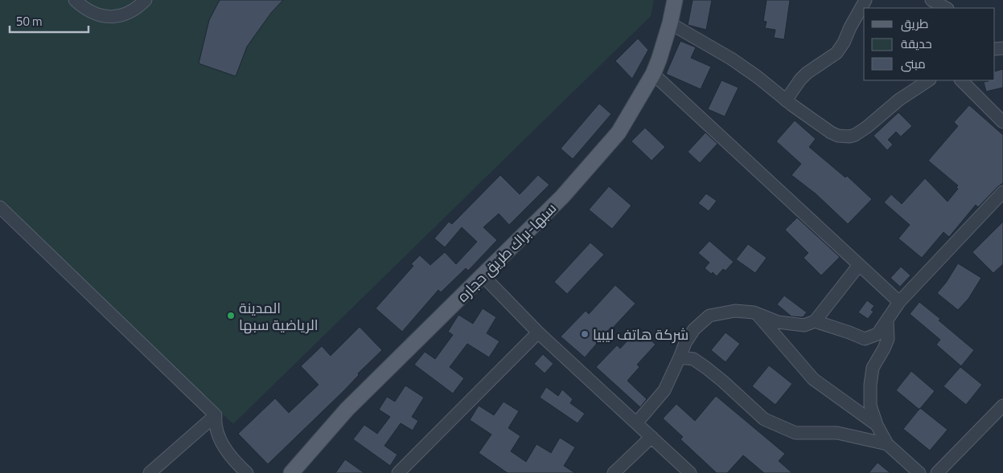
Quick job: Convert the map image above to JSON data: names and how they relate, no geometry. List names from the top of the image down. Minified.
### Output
{"streets":{"main road":["سبها-براك طريق حجاره"]},"places":["المدينة الرياضية سبها","شركة هاتف ليبيا"],"legend":["طريق","حديقة","مبنى"],"scale_bar":"50 m"}
